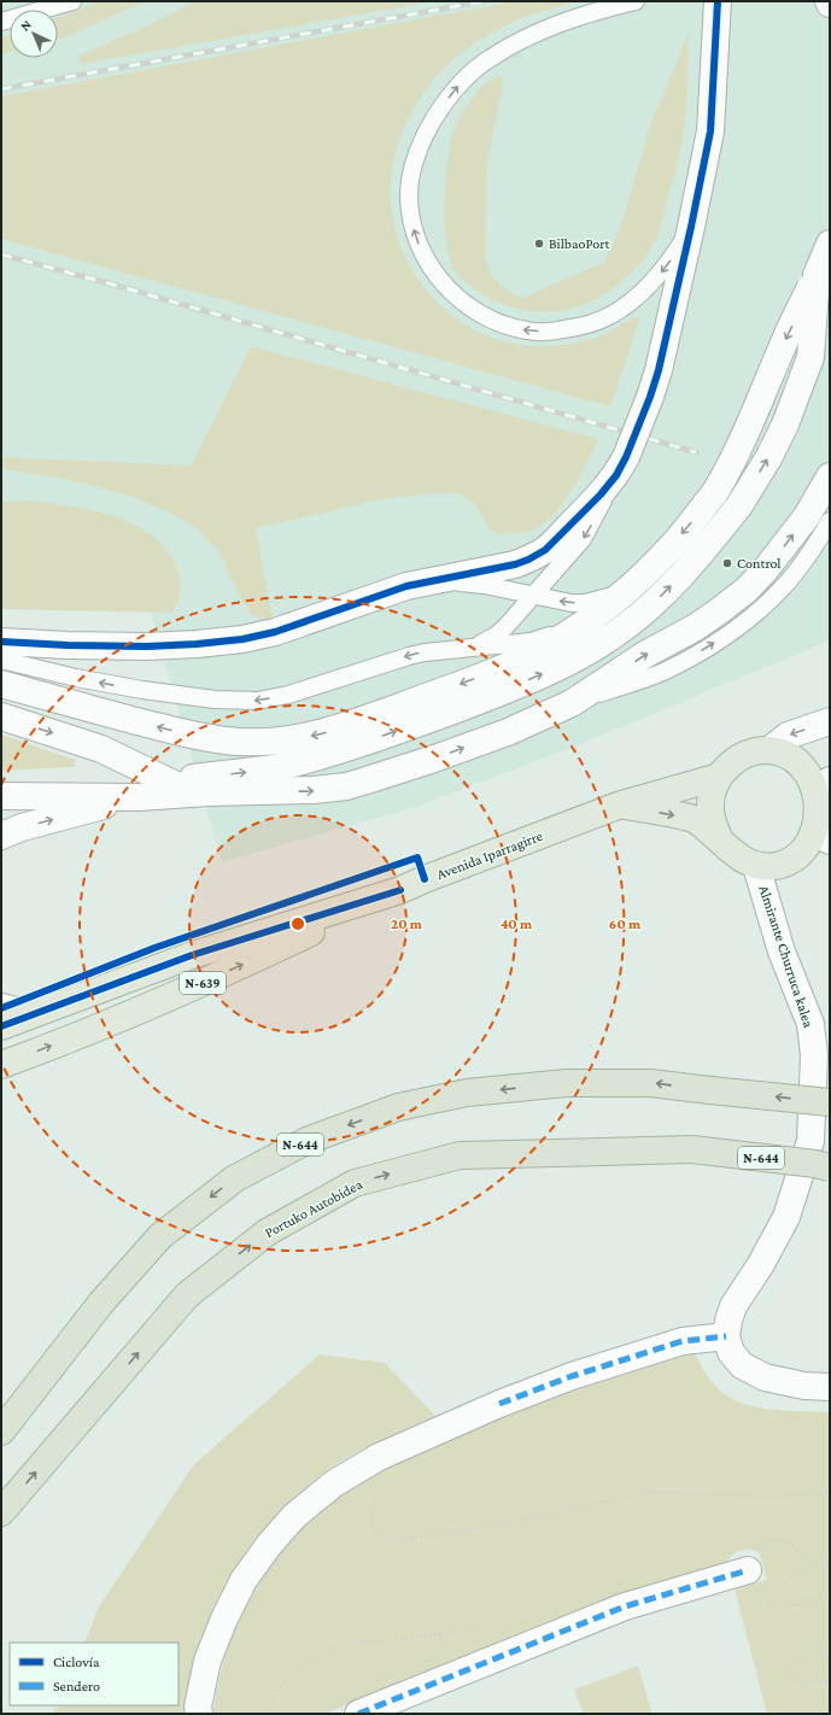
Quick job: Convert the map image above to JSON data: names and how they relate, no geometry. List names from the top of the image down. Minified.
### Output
{"streets":{"highway":["Avenida Iparragirre","N-639","N-644","Portuko Autobidea"],"street":["Almirante Churruca kalea"]},"crossings":[["Avenida Iparragirre","Almirante Churruca kalea"],["Avenida Iparragirre","N-639"]],"places":["BilbaoPort","Control"],"legend":["Ciclovía","Sendero"],"north":"top left","rings":["20 m","40 m","60 m"]}
